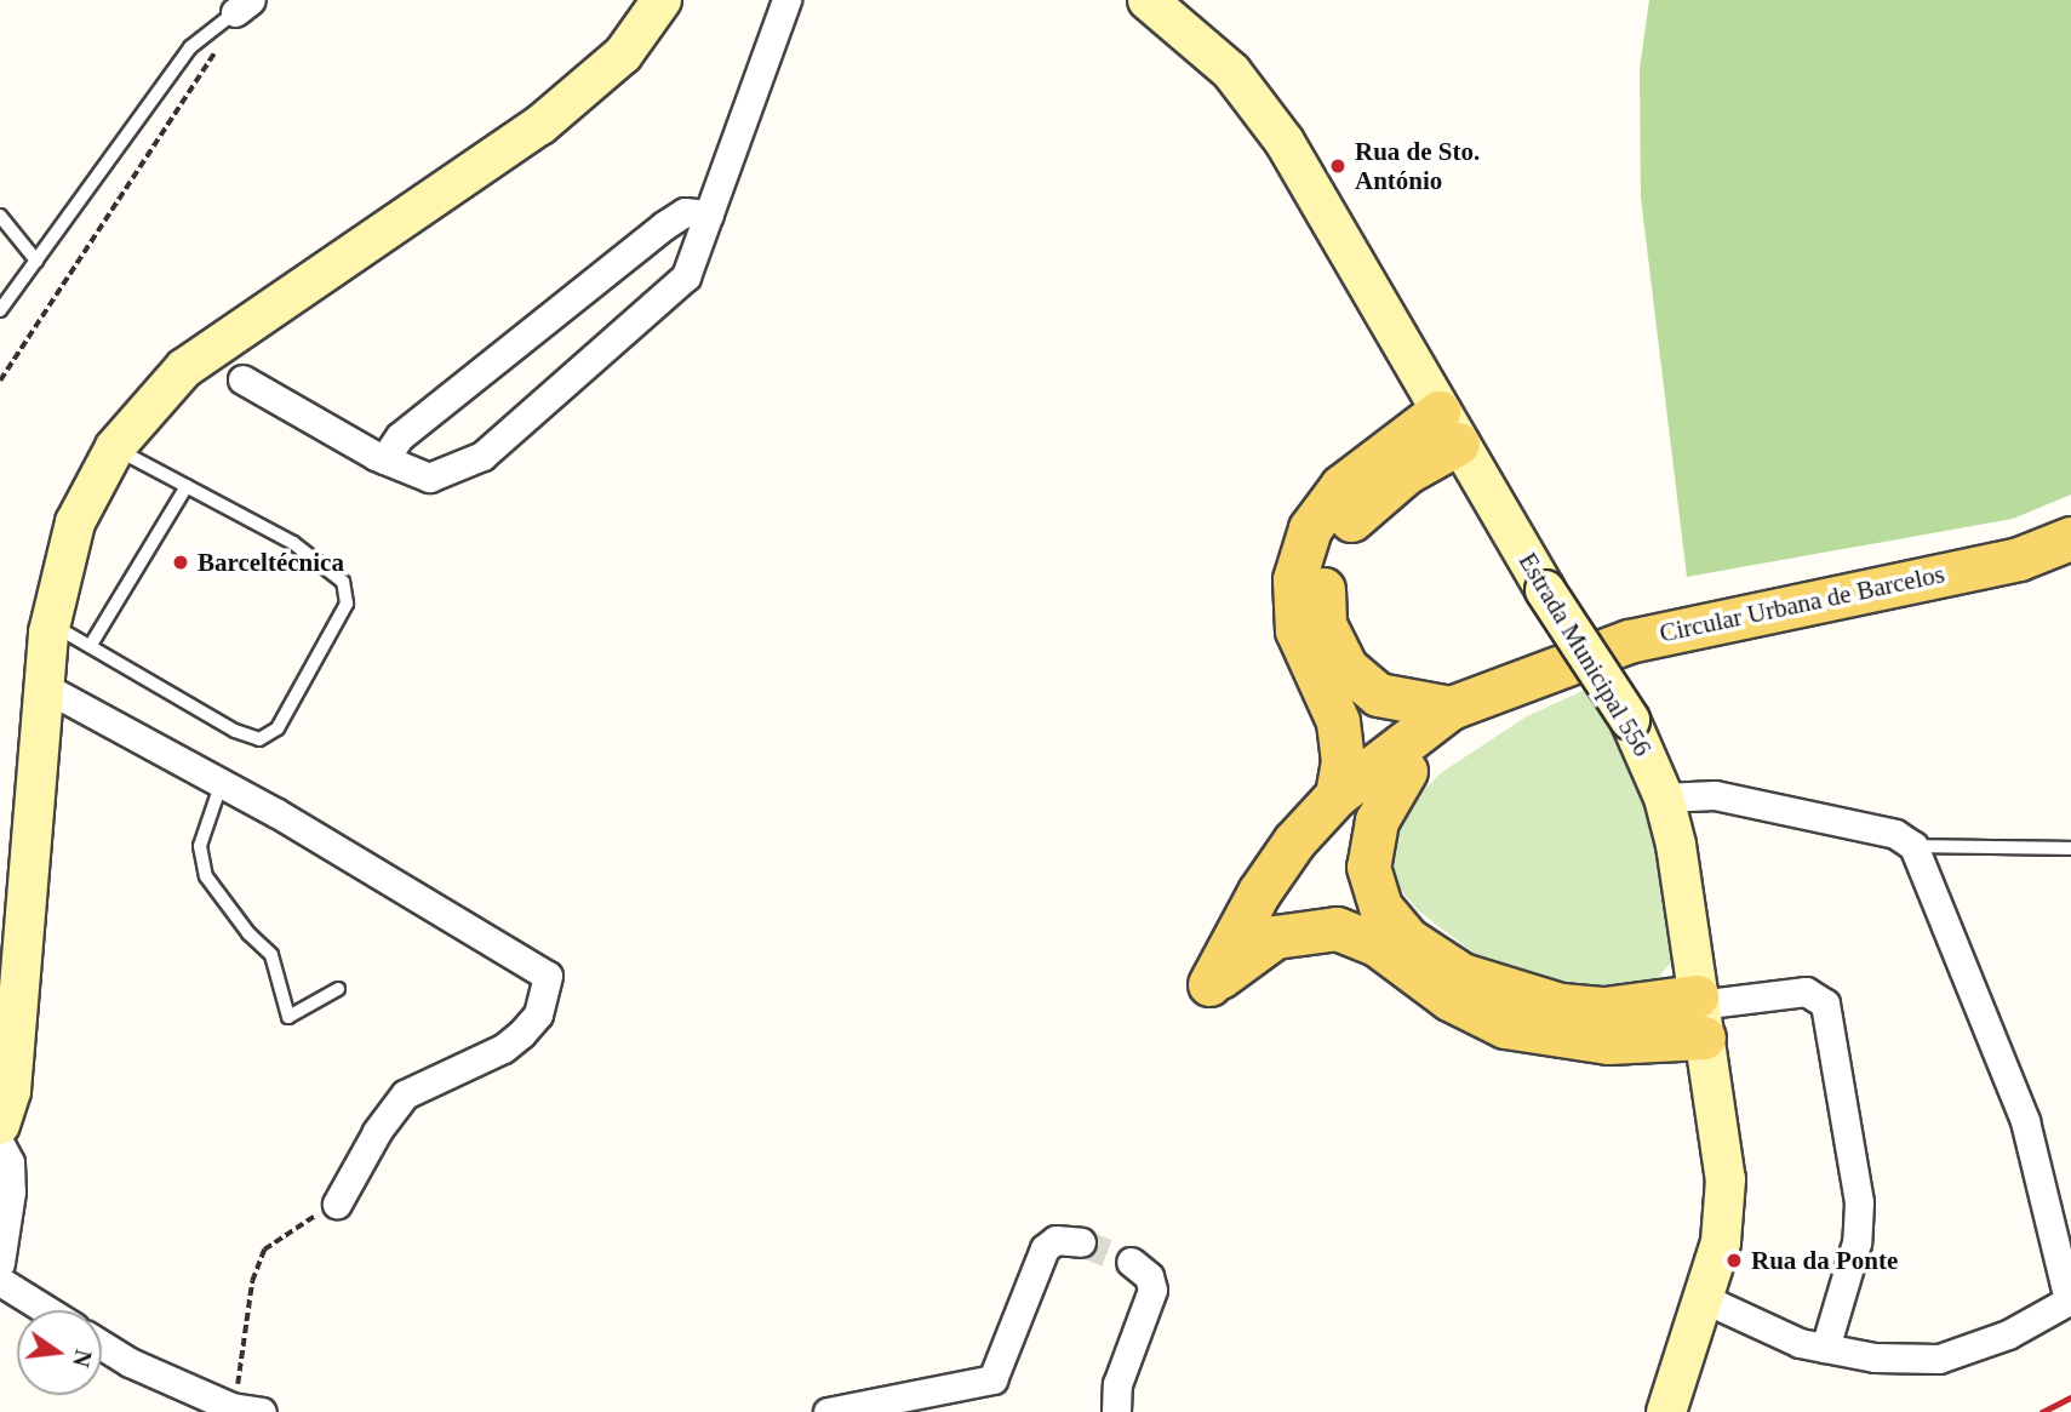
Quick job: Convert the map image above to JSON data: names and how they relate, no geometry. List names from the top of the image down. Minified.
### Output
{"streets":{"main road":["Circular Urbana de Barcelos","Estrada Municipal 556"]},"places":["Rua de Sto. António","Barceltécnica","Rua da Ponte"],"north":"right"}
